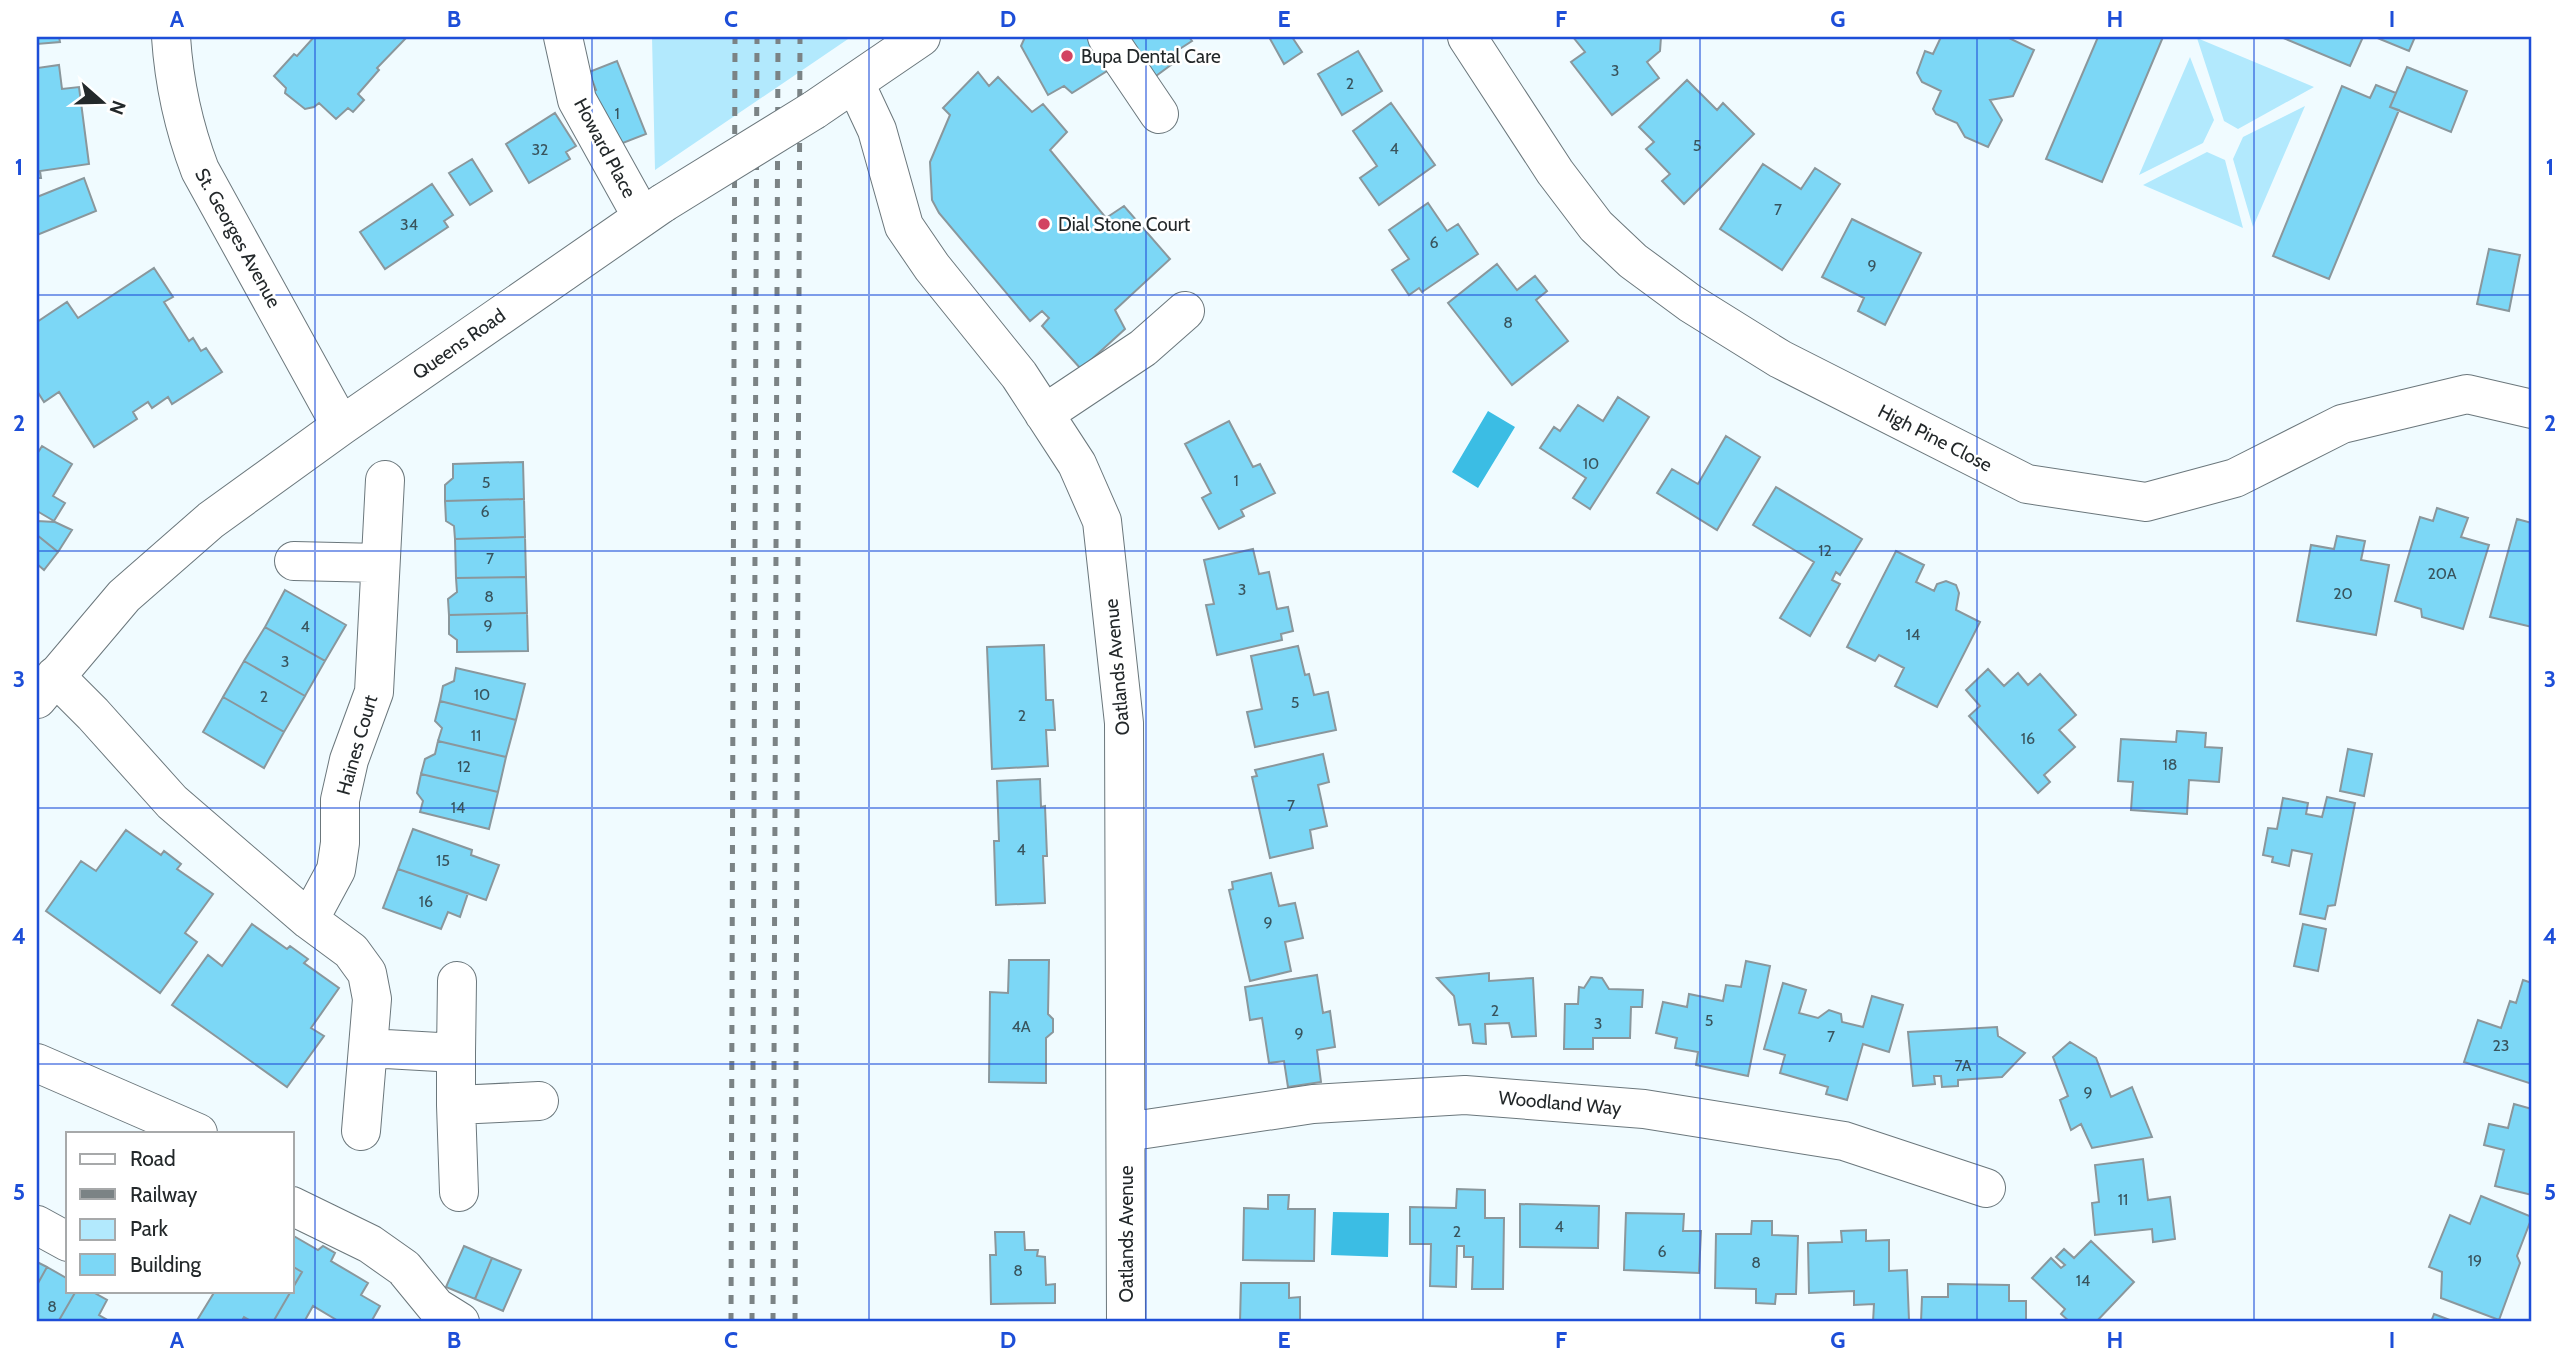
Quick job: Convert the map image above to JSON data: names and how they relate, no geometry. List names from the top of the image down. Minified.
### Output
{"streets":{"street":["Howard Place","St. Georges Avenue","Queens Road","High Pine Close","Oatlands Avenue","Haines Court","Woodland Way"]},"crossings":[["Howard Place","Queens Road"],["St. Georges Avenue","Queens Road"],["Queens Road","Oatlands Avenue"],["Oatlands Avenue","Woodland Way"]],"places":["Bupa Dental Care","Dial Stone Court"],"house_numbers":["3","2","1","5","4","32","7","34","6","9","8","10","1","5","6","12","7","20A","3","20","8","9","4","14","3","10","2","5","2","11","16","18","12","7","14","4","15","16","9","2","5","3","4A","9","7","23","7A","9","11","4","2","6","19","8","8","14","8"],"legend":["Road","Railway","Park","Building"],"north":"right","grid":{"columns":["A","B","C","D","E","F","G","H","I"],"rows":["1","2","3","4","5"]}}
